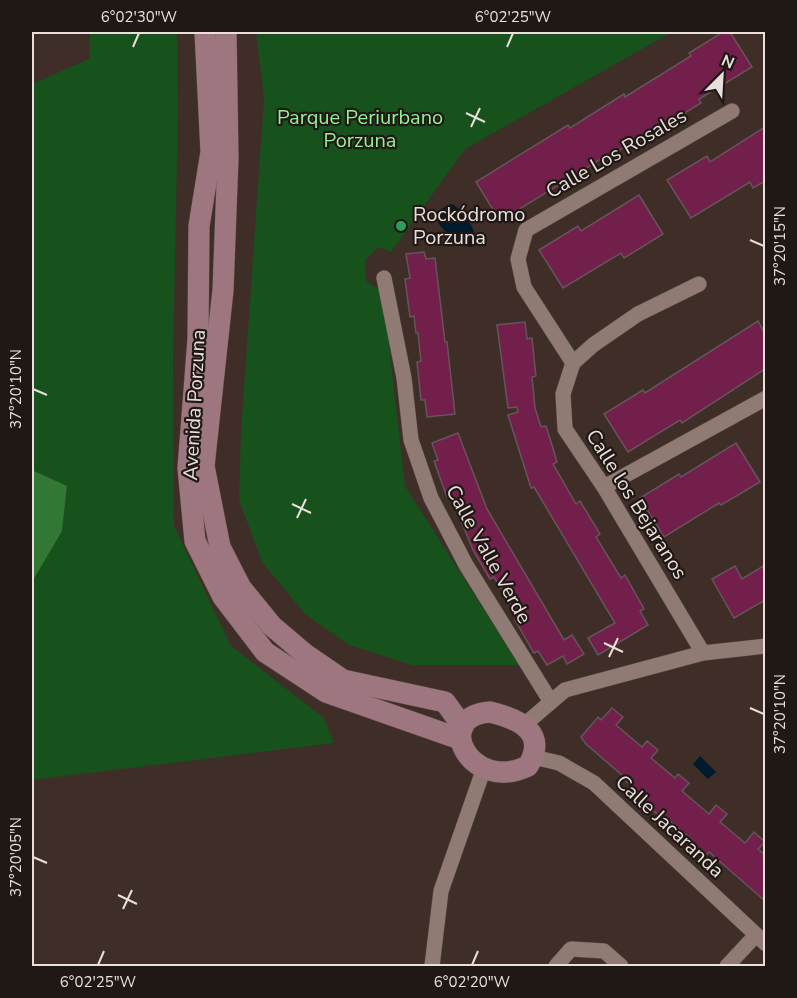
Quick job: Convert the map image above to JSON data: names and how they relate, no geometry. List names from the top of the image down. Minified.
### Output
{"streets":{"street":["Calle Los Rosales","Avenida Porzuna","Calle los Bejaranos","Calle Valle Verde","Calle Jacaranda"]},"crossings":[["Calle Los Rosales","Calle los Bejaranos"],["Avenida Porzuna","Calle Jacaranda"]],"parks":["Parque Periurbano Porzuna"],"places":["Rockódromo Porzuna"],"north":"top right","coordinates":["6°02'30\"W","6°02'25\"W","37°20'15\"N","37°20'10\"N","37°20'05\"N","6°02'20\"W"]}
